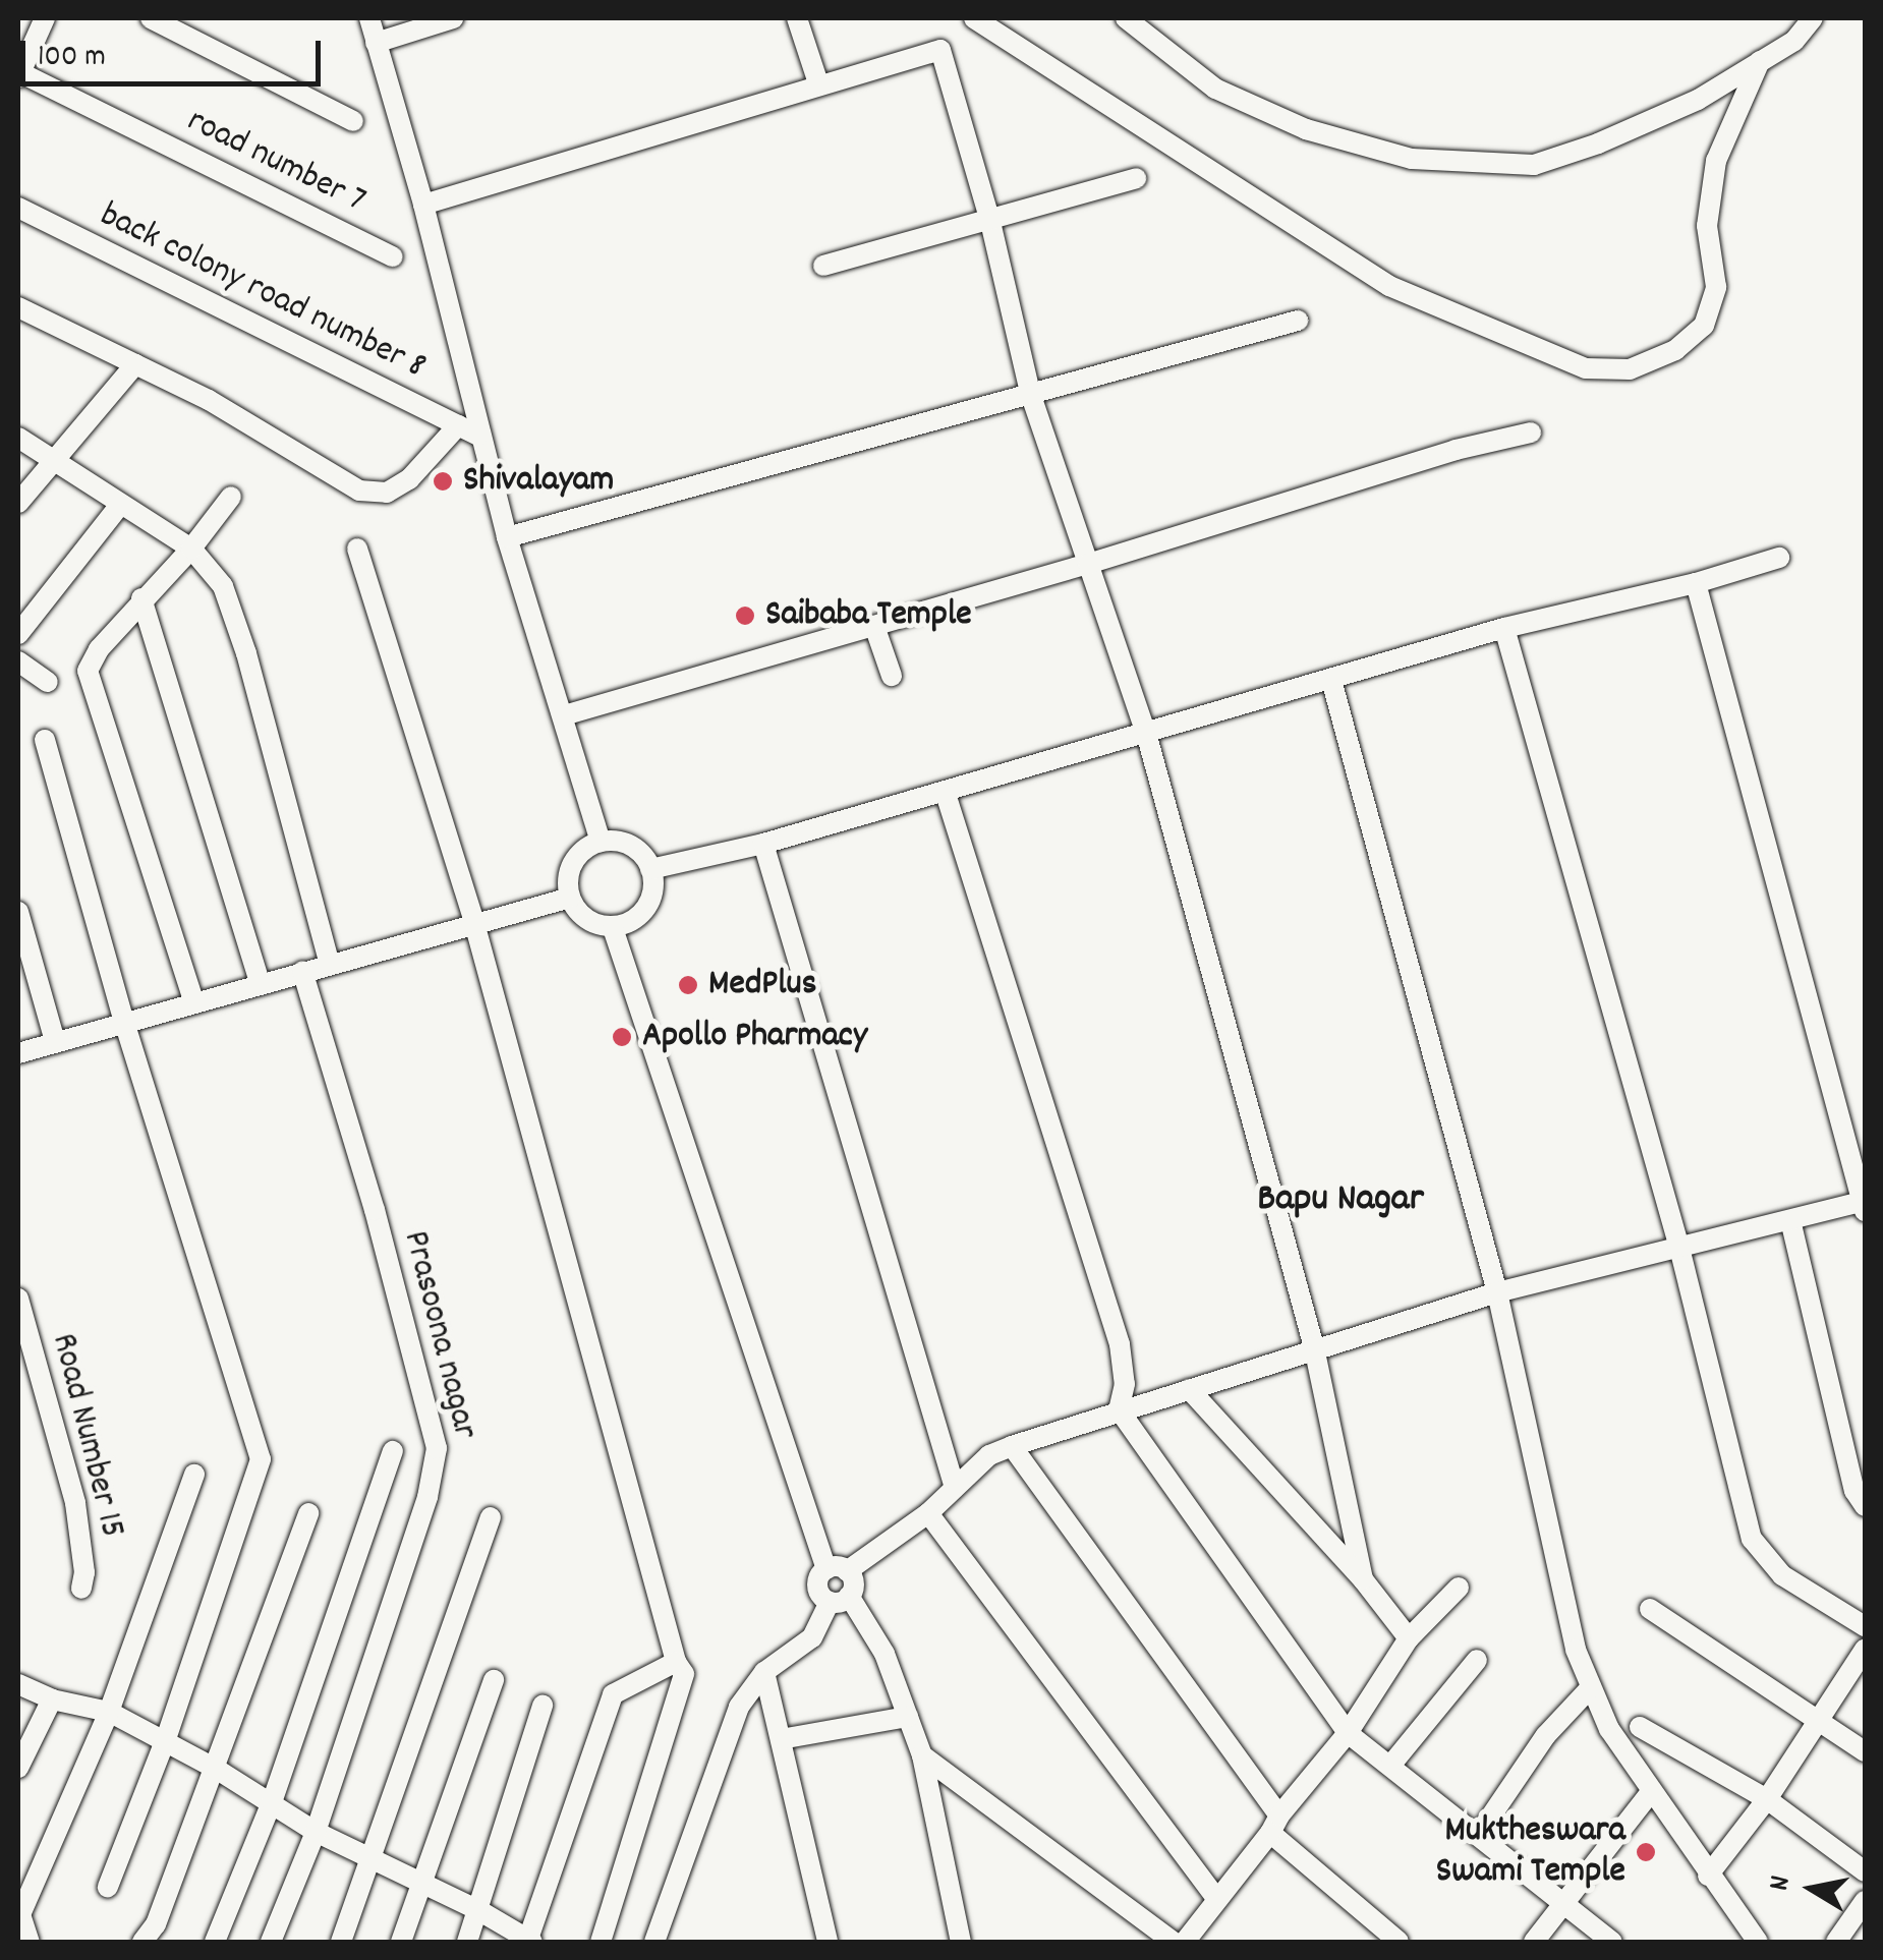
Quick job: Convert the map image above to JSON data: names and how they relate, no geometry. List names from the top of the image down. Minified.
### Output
{"streets":{"street":["road number 7","back colony road number 8","Prasoona nagar","Road Number 15"]},"districts":["Bapu Nagar"],"places":["Shivalayam","Saibaba Temple","MedPlus","Apollo Pharmacy","Muktheswara Swami Temple"],"scale_bar":"100 m","north":"left"}
